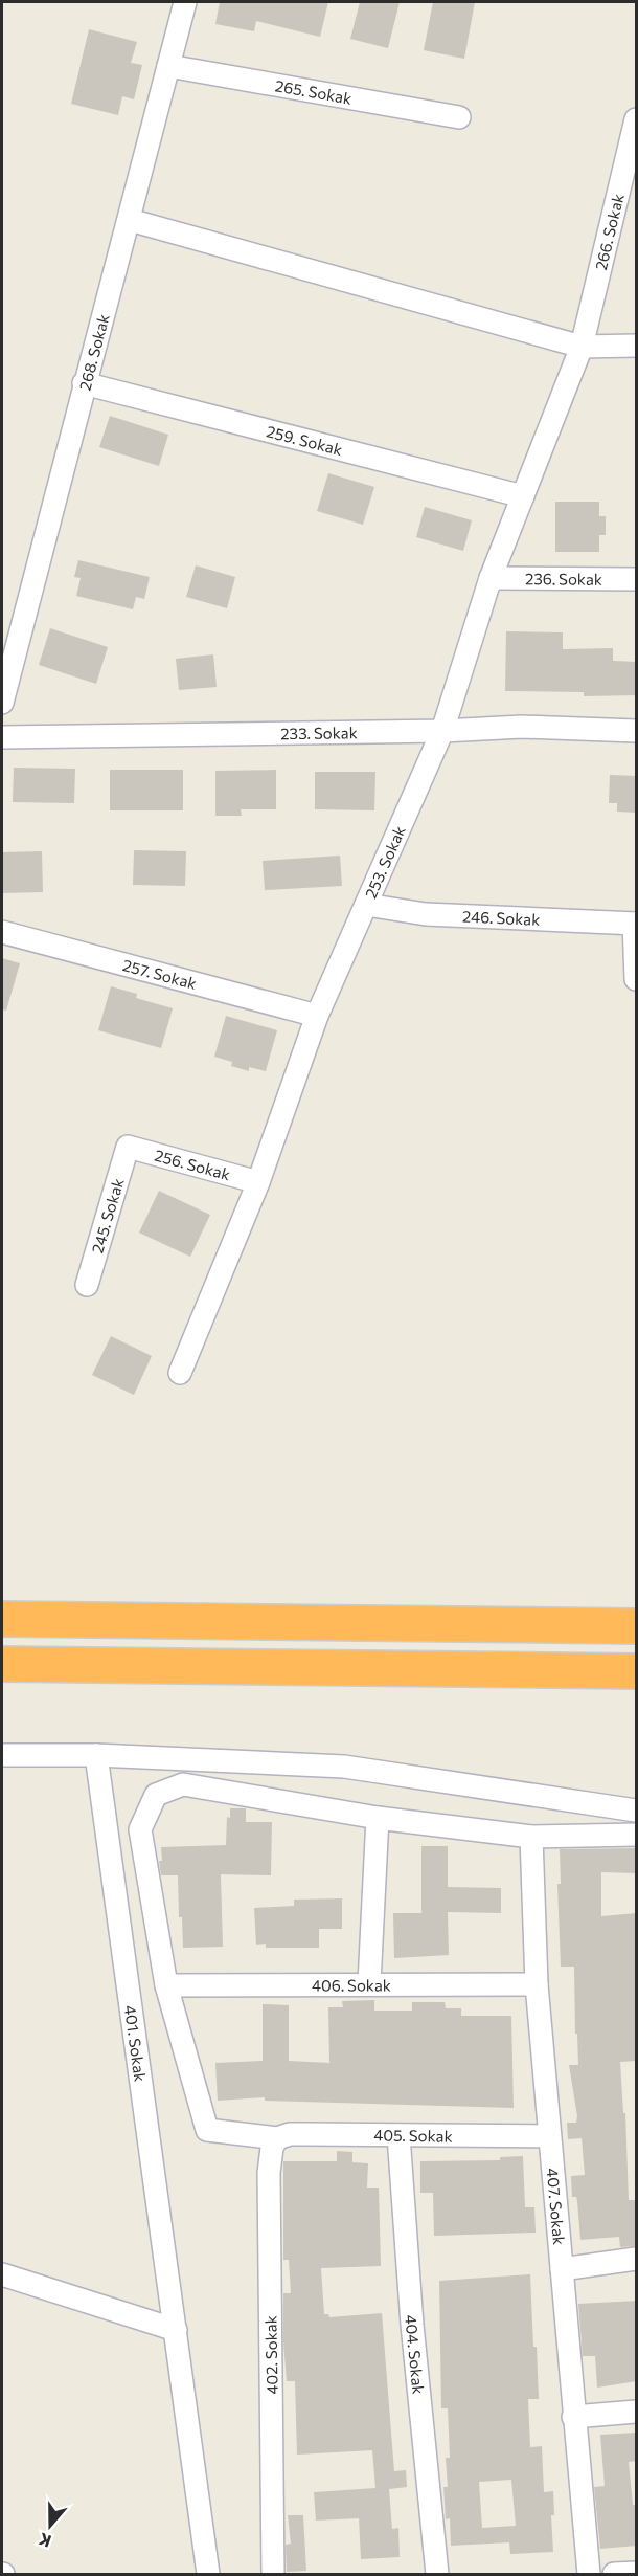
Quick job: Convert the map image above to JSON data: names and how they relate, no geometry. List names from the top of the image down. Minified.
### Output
{"streets":{"street":["265. Sokak","266. Sokak","268. Sokak","259. Sokak","236. Sokak","233. Sokak","253. Sokak","246. Sokak","257. Sokak","256. Sokak","245. Sokak","406. Sokak","401. Sokak","405. Sokak","407. Sokak","402. Sokak","404. Sokak"]},"crossings":[["265. Sokak","268. Sokak"],["266. Sokak","253. Sokak"],["268. Sokak","259. Sokak"],["259. Sokak","253. Sokak"],["236. Sokak","253. Sokak"],["233. Sokak","253. Sokak"],["253. Sokak","246. Sokak"],["253. Sokak","257. Sokak"],["253. Sokak","256. Sokak"],["256. Sokak","245. Sokak"],["406. Sokak","405. Sokak"],["406. Sokak","407. Sokak"],["405. Sokak","407. Sokak"],["405. Sokak","402. Sokak"],["405. Sokak","404. Sokak"]],"north":"bottom"}
